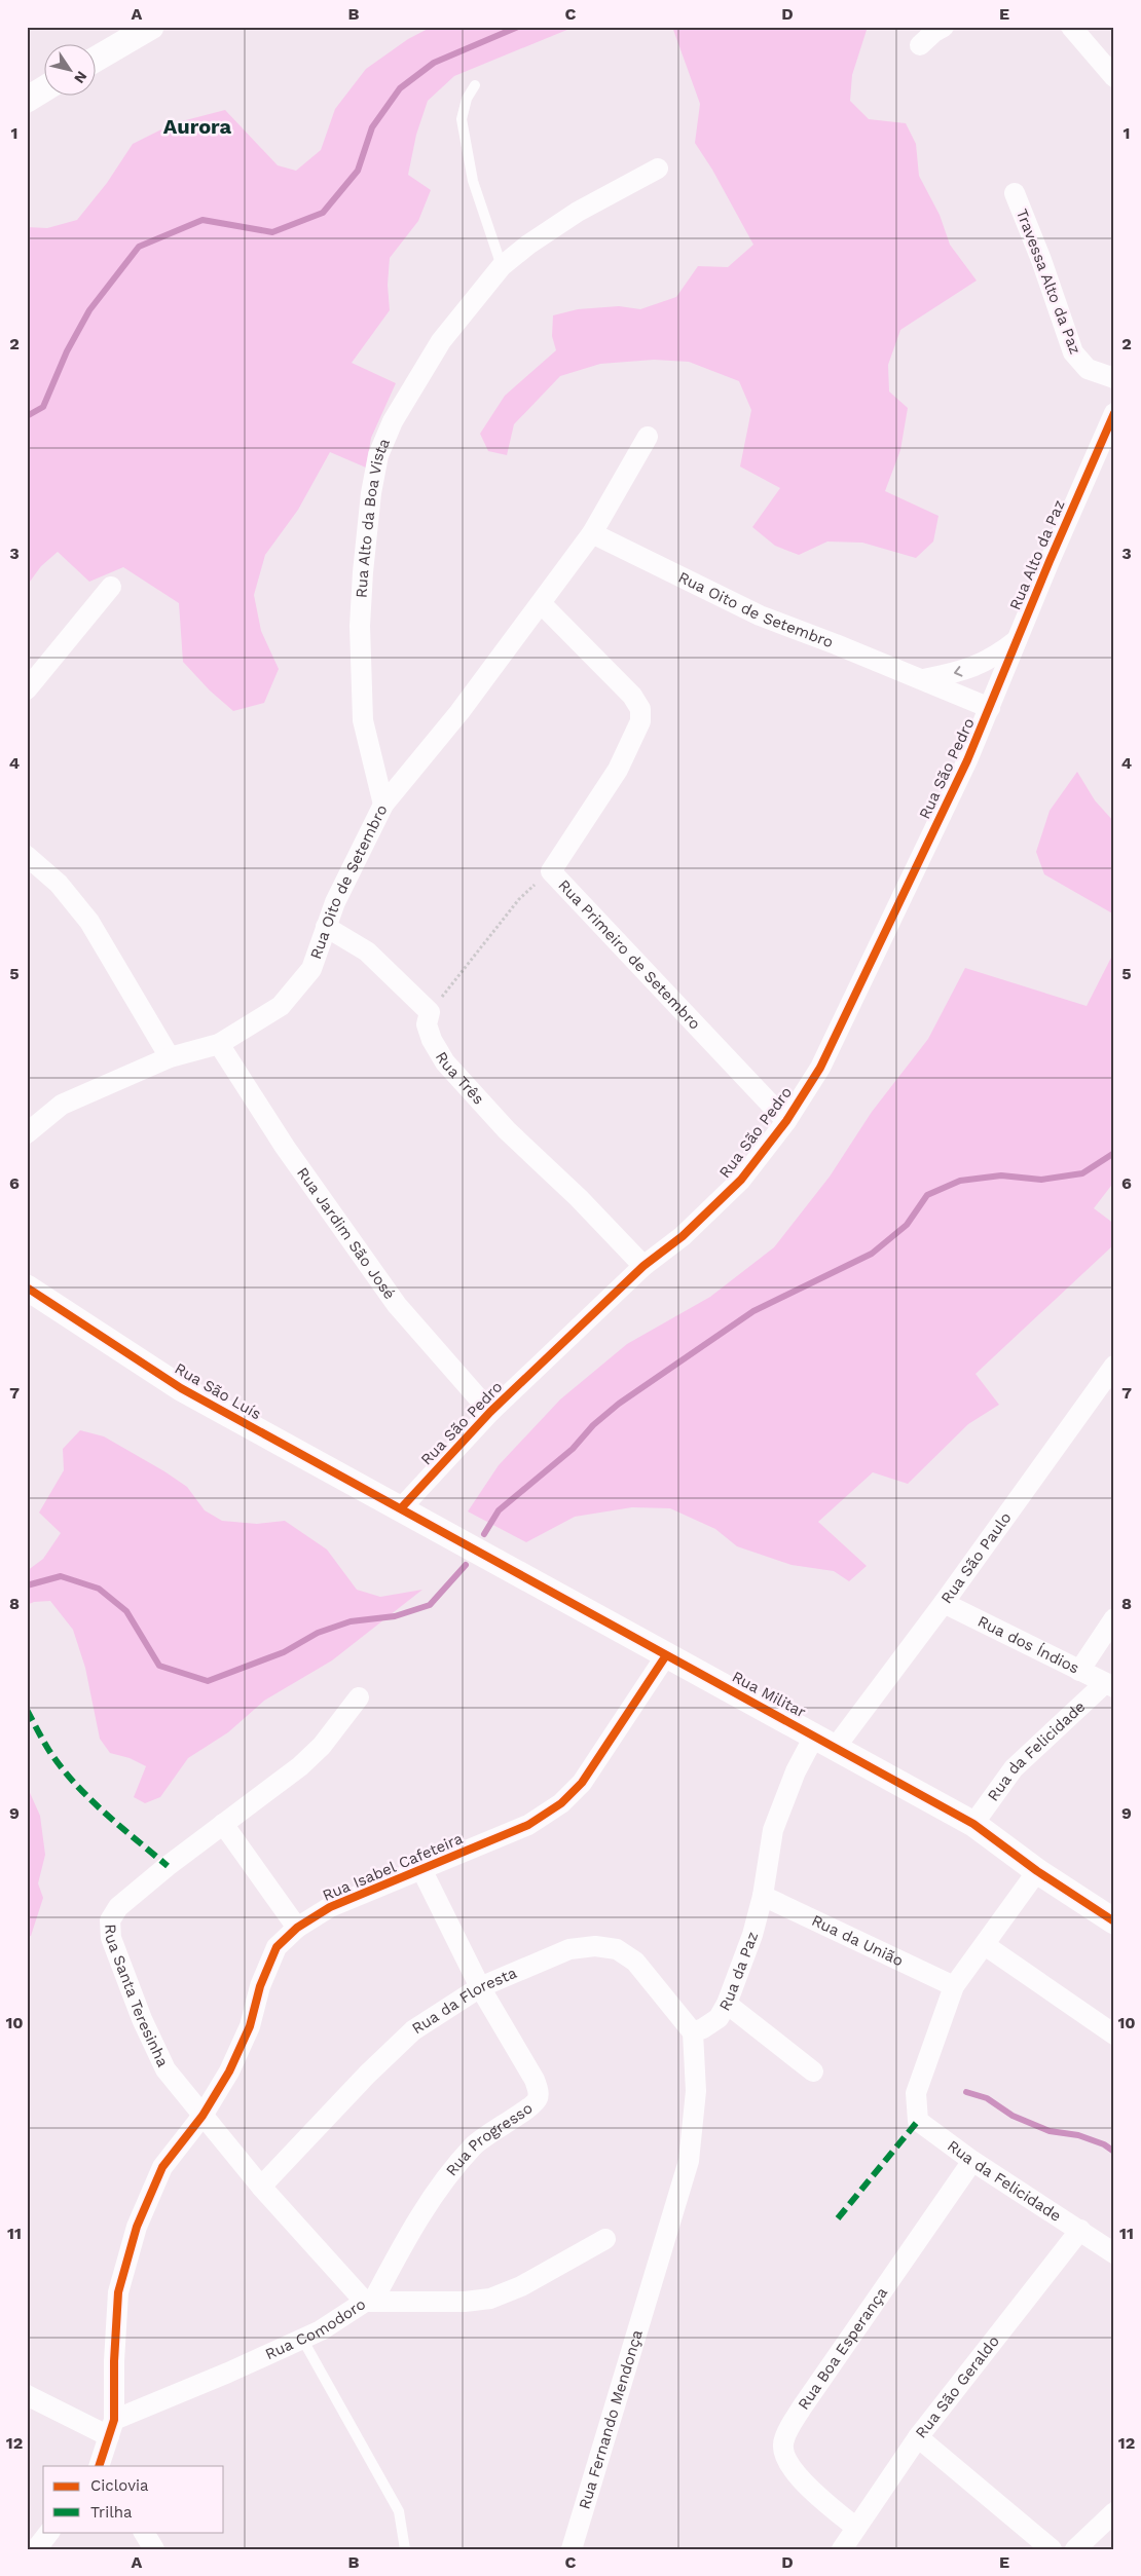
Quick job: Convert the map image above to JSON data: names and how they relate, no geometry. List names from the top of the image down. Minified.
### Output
{"streets":{"street":["Travessa Alto da Paz","Rua Alto da Boa Vista","Rua Alto da Paz","Rua Oito de Setembro","Rua São Pedro","Rua Primeiro de Setembro","Rua Três","Rua Jardim São José","Rua São Luís","Rua São Paulo","Rua dos Índios","Rua Militar","Rua da Felicidade","Rua Isabel Cafeteira","Rua da União","Rua da Paz","Rua Santa Teresinha","Rua da Floresta","Rua Progresso","Rua Comodoro","Rua Boa Esperança","Rua São Geraldo","Rua Fernando Mendonça"]},"crossings":[["Rua Alto da Boa Vista","Rua Oito de Setembro"],["Rua Alto da Paz","Rua Oito de Setembro"],["Rua Alto da Paz","Rua São Pedro"],["Rua Oito de Setembro","Rua São Pedro"],["Rua Oito de Setembro","Rua Primeiro de Setembro"],["Rua Oito de Setembro","Rua Jardim São José"],["Rua São Pedro","Rua Primeiro de Setembro"],["Rua São Pedro","Rua Três"],["Rua São Pedro","Rua Jardim São José"],["Rua São Pedro","Rua São Luís"],["Rua São Pedro","Rua Militar"],["Rua São Luís","Rua Militar"],["Rua São Paulo","Rua dos Índios"],["Rua São Paulo","Rua Militar"],["Rua São Paulo","Rua da Paz"],["Rua dos Índios","Rua da Felicidade"],["Rua Militar","Rua da Felicidade"],["Rua Militar","Rua Isabel Cafeteira"],["Rua Militar","Rua da Paz"],["Rua da Felicidade","Rua da União"],["Rua da Felicidade","Rua Boa Esperança"],["Rua da Felicidade","Rua São Geraldo"],["Rua Isabel Cafeteira","Rua Santa Teresinha"],["Rua Isabel Cafeteira","Rua Progresso"],["Rua Isabel Cafeteira","Rua Comodoro"],["Rua da União","Rua da Paz"],["Rua da Paz","Rua da Floresta"],["Rua da Paz","Rua Fernando Mendonça"],["Rua Santa Teresinha","Rua da Floresta"],["Rua Santa Teresinha","Rua Progresso"],["Rua Santa Teresinha","Rua Comodoro"],["Rua da Floresta","Rua Progresso"],["Rua da Floresta","Rua Fernando Mendonça"],["Rua Progresso","Rua Comodoro"],["Rua Boa Esperança","Rua São Geraldo"]],"districts":["Aurora"],"legend":["Ciclovia","Trilha"],"north":"bottom right","grid":{"columns":["A","B","C","D","E"],"rows":["1","2","3","4","5","6","7","8","9","10","11","12"]}}
